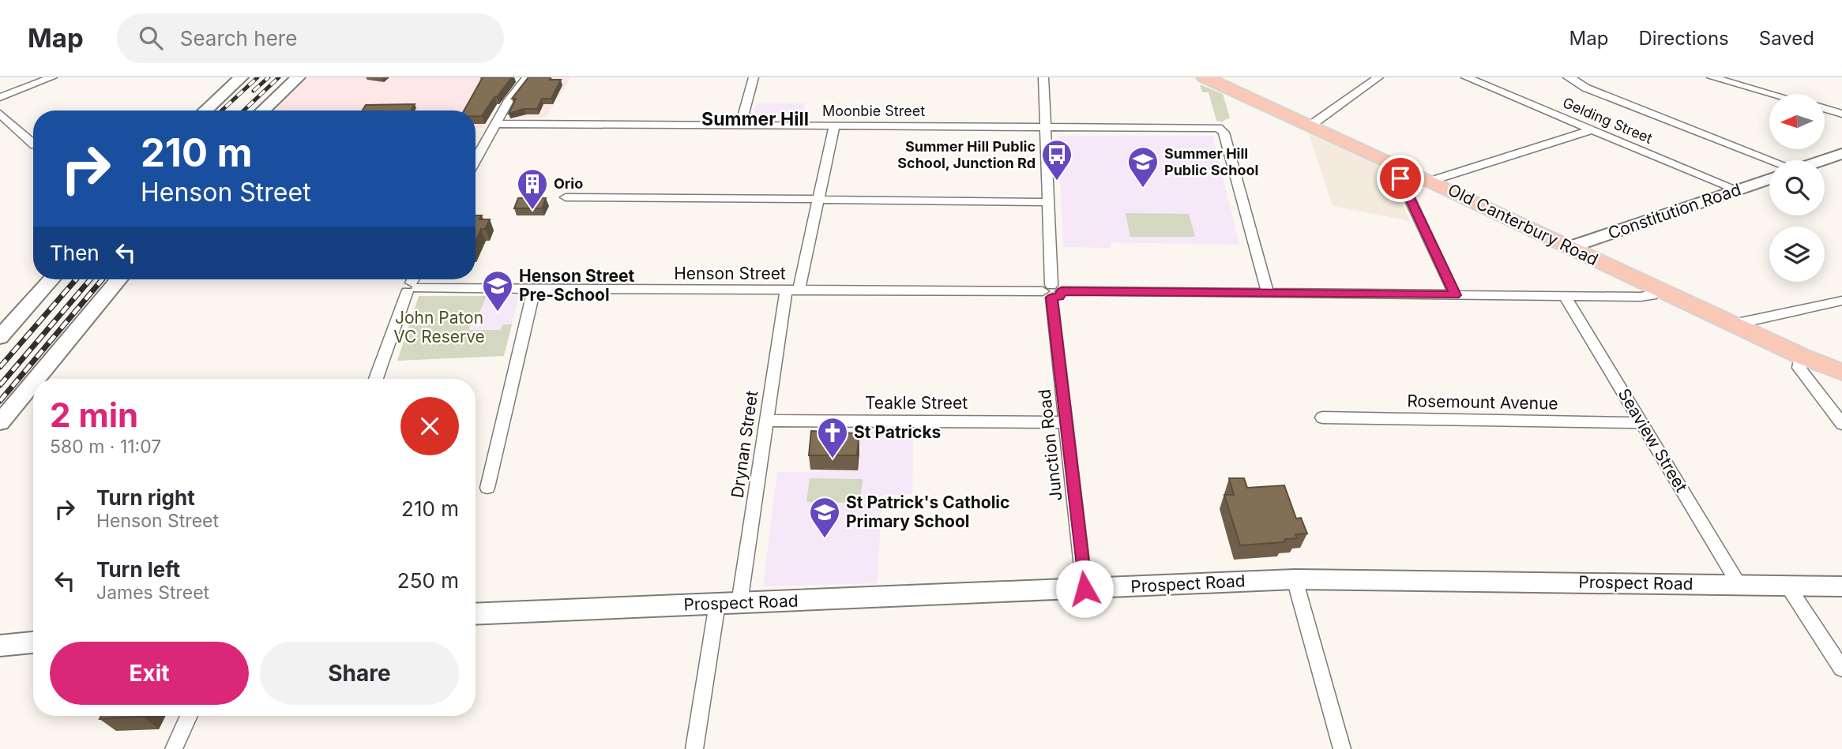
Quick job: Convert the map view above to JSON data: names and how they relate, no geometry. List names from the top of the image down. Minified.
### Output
{"streets":{"main road":["Old Canterbury Road"],"street":["Moonbie Street","Gelding Street","Constitution Road","Henson Street","Rosemount Avenue","Teakle Street","Seaview Street","Drynan Street","Junction Road","Prospect Road"]},"crossings":[["Moonbie Street","Henson Street"],["Moonbie Street","Drynan Street"],["Moonbie Street","Junction Road"],["Gelding Street","Constitution Road"],["Constitution Road","Old Canterbury Road"],["Old Canterbury Road","Henson Street"],["Henson Street","Seaview Street"],["Henson Street","Drynan Street"],["Henson Street","Junction Road"],["Rosemount Avenue","Seaview Street"],["Teakle Street","Drynan Street"],["Teakle Street","Junction Road"],["Seaview Street","Prospect Road"],["Drynan Street","Prospect Road"],["Junction Road","Prospect Road"]],"districts":["Summer Hill"],"parks":["John Paton VC Reserve"],"places":{"bus stop":["Summer Hill Public School, Junction Rd"],"school or university":["Summer Hill Public School","Henson Street Pre-School","St Patrick's Catholic Primary School"],"building":["Orio"],"church":["St Patricks"]},"north":"left","page":{"header":"Map","search":"Search here","nav":["Map","Directions","Saved"],"turn":["210 m","Henson Street"],"then":"Then","heading":["2 min","580 m · 11:07"],"list":[{"name":"Turn right","note":"Henson Street","value":"210 m"},{"name":"Turn left","note":"James Street","value":"250 m"}],"buttons":["Exit","Share"]}}
